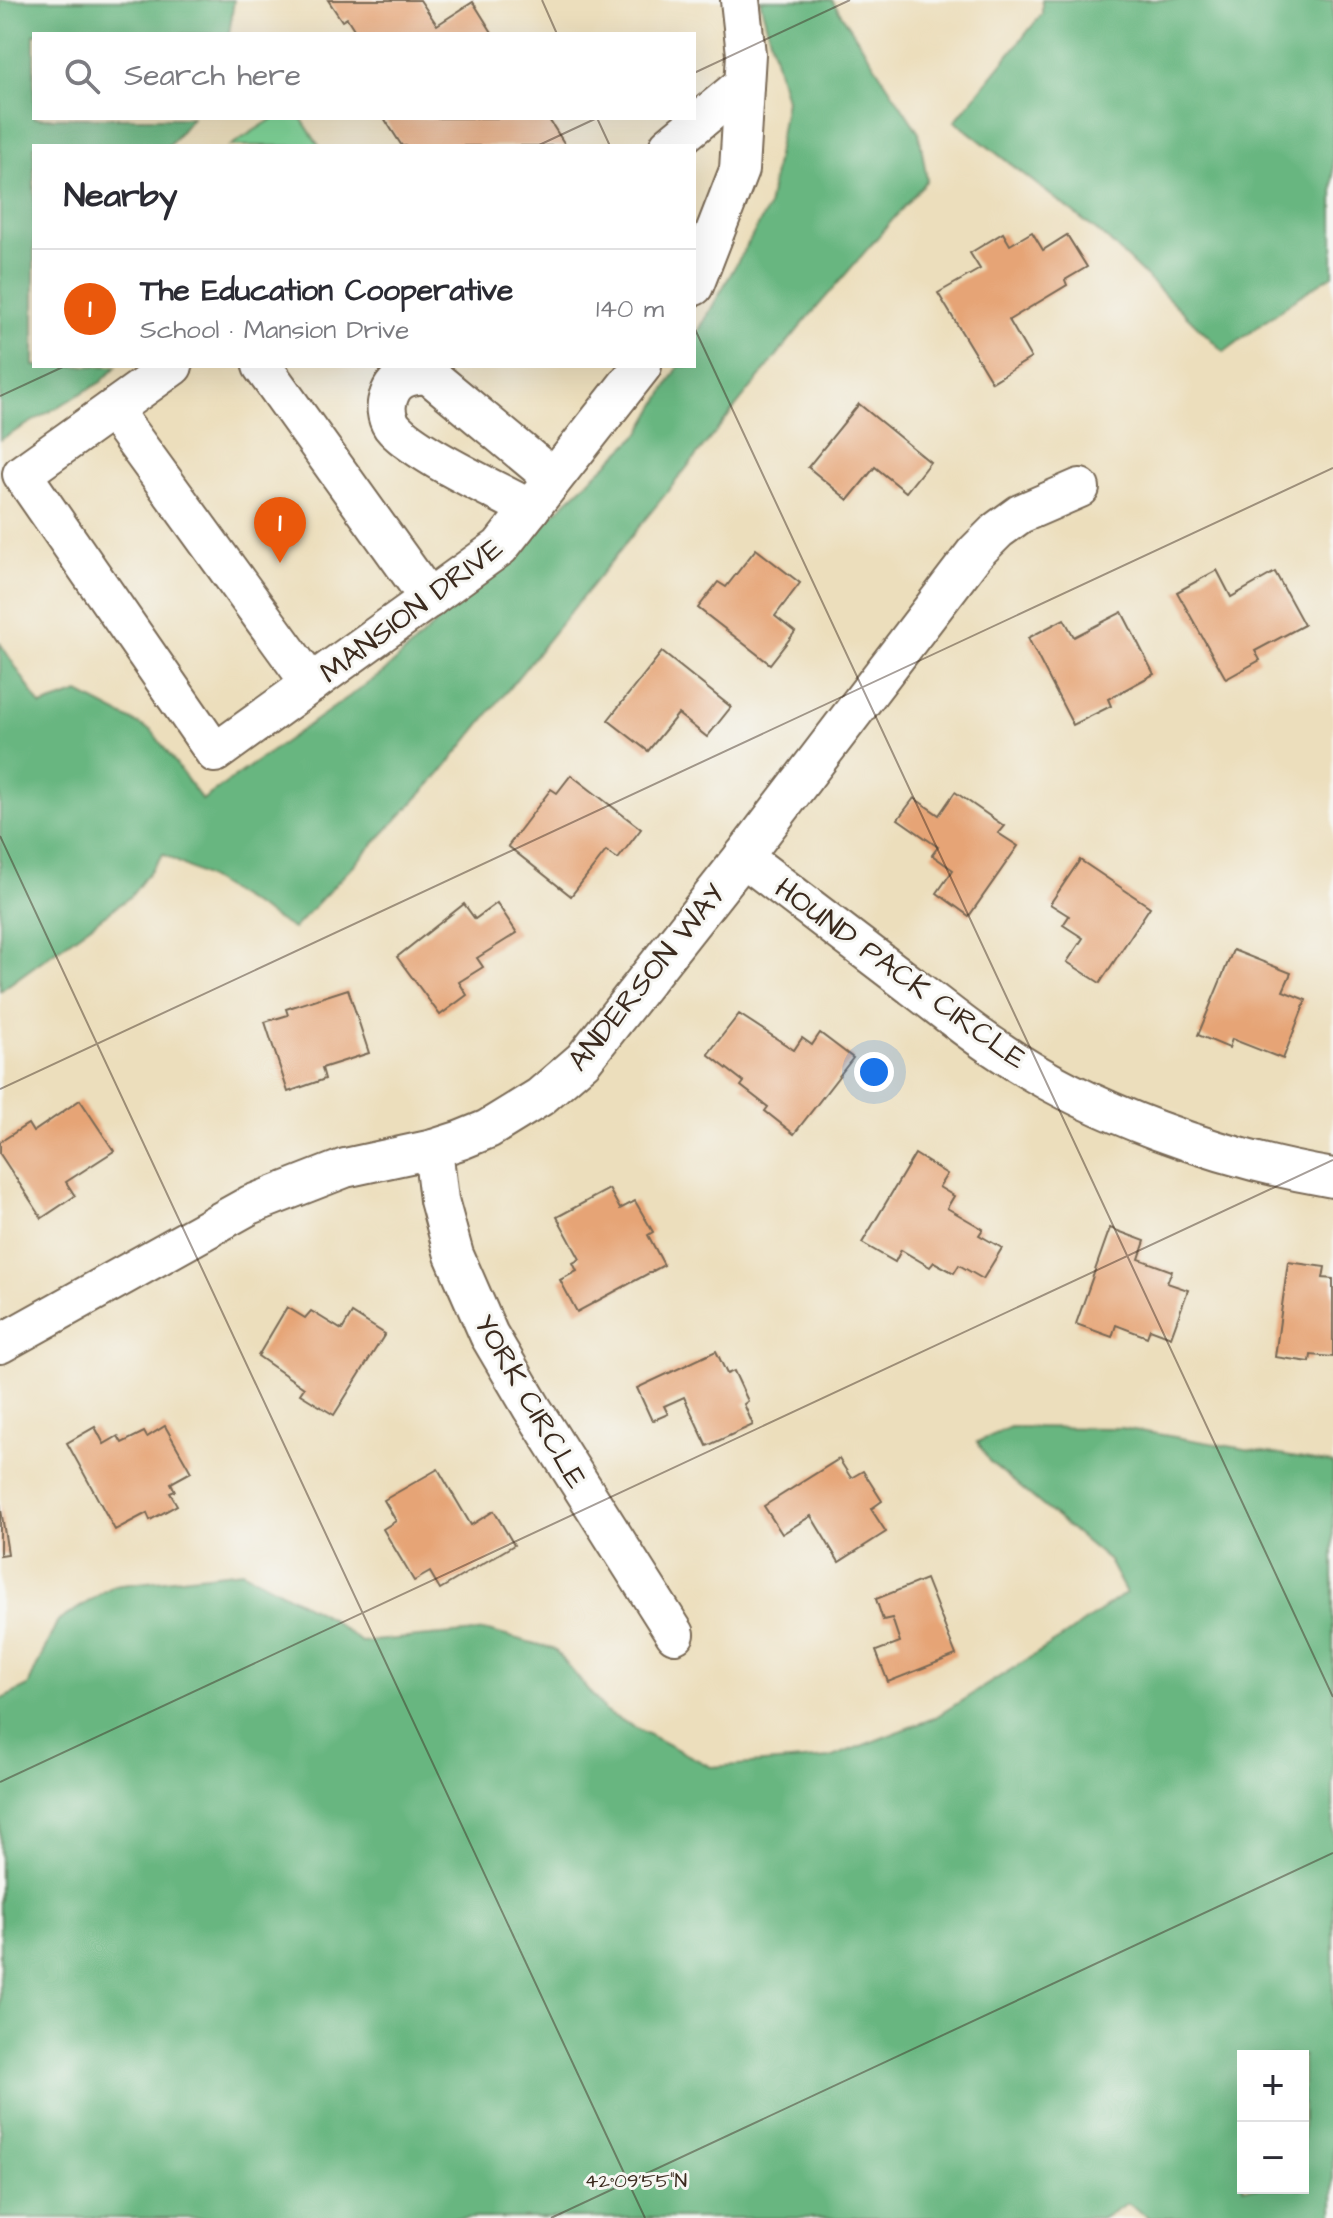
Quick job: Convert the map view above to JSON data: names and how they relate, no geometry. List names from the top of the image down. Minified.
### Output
{"streets":{"street":["MANSION DRIVE","HOUND PACK CIRCLE","ANDERSON WAY","YORK CIRCLE"]},"crossings":[["HOUND PACK CIRCLE","ANDERSON WAY"],["ANDERSON WAY","YORK CIRCLE"]],"page":{"search":"Search here","heading":"Nearby","list":[{"mark":"1","name":"The Education Cooperative","note":"School · Mansion Drive","value":"140 m"}],"pins":"1","map_buttons":["+","−"]},"coordinates":["42°09'55\"N"]}
